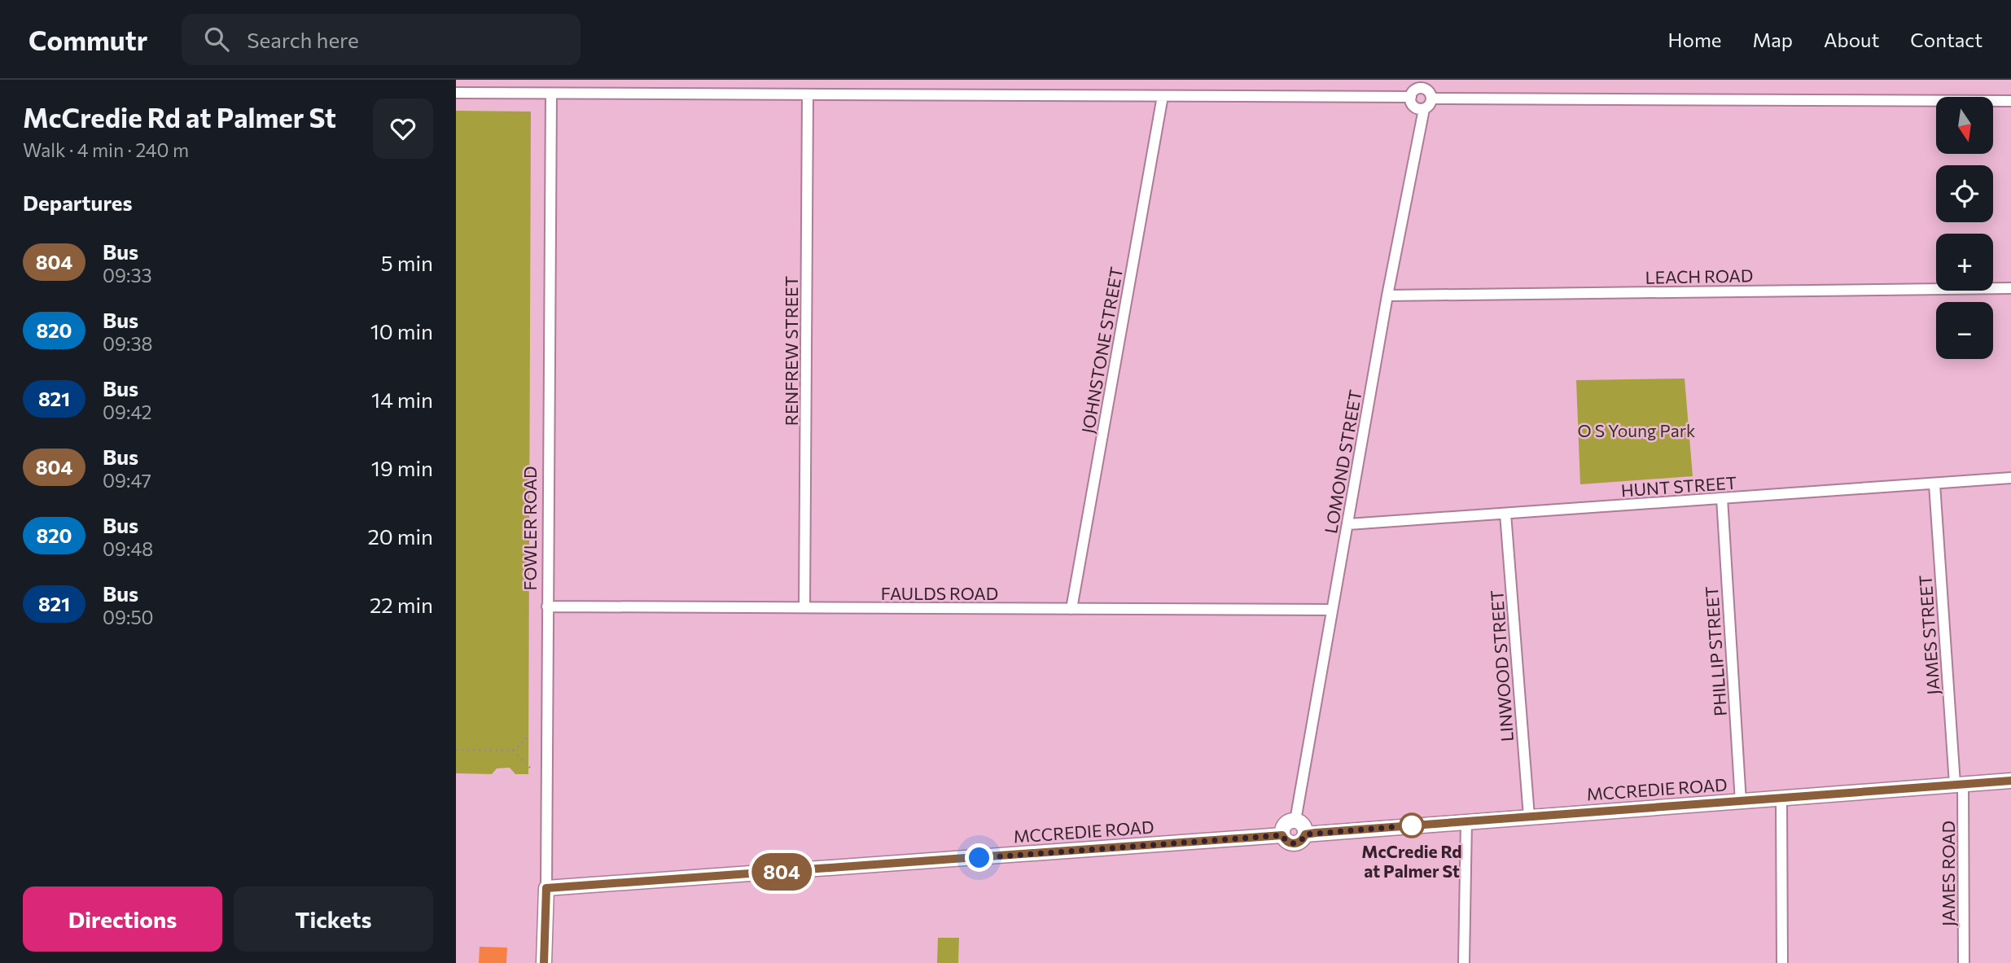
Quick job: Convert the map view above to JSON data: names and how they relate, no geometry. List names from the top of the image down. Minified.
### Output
{"streets":{"main road":["FOWLER ROAD","MCCREDIE ROAD"],"street":["LEACH ROAD","JOHNSTONE STREET","RENFREW STREET","LOMOND STREET","HUNT STREET","FAULDS ROAD","JAMES STREET","PHILLIP STREET","LINWOOD STREET","JAMES ROAD"]},"crossings":[["LEACH ROAD","LOMOND STREET"],["JOHNSTONE STREET","FAULDS ROAD"],["RENFREW STREET","FAULDS ROAD"],["LOMOND STREET","HUNT STREET"],["LOMOND STREET","FAULDS ROAD"],["LOMOND STREET","MCCREDIE ROAD"],["HUNT STREET","JAMES STREET"],["HUNT STREET","PHILLIP STREET"],["HUNT STREET","LINWOOD STREET"],["FOWLER ROAD","FAULDS ROAD"],["FOWLER ROAD","MCCREDIE ROAD"],["JAMES STREET","MCCREDIE ROAD"],["JAMES STREET","JAMES ROAD"],["PHILLIP STREET","MCCREDIE ROAD"],["LINWOOD STREET","MCCREDIE ROAD"],["MCCREDIE ROAD","JAMES ROAD"]],"parks":["O S Young Park"],"places":["McCredie Rd at Palmer St"],"lines":["bus line 804"],"north":"bottom","page":{"header":"Commutr","search":"Search here","nav":["Home","Map","About","Contact"],"heading":[["McCredie Rd at Palmer St","Walk · 4 min · 240 m"],"Departures"],"on_map":"804","map_buttons":["+","−"],"list":[{"mark":"804","name":"Bus","note":"09:33","value":"5 min"},{"mark":"820","name":"Bus","note":"09:38","value":"10 min"},{"mark":"821","name":"Bus","note":"09:42","value":"14 min"},{"mark":"804","name":"Bus","note":"09:47","value":"19 min"},{"mark":"820","name":"Bus","note":"09:48","value":"20 min"},{"mark":"821","name":"Bus","note":"09:50","value":"22 min"}],"buttons":["Directions","Tickets"]}}
